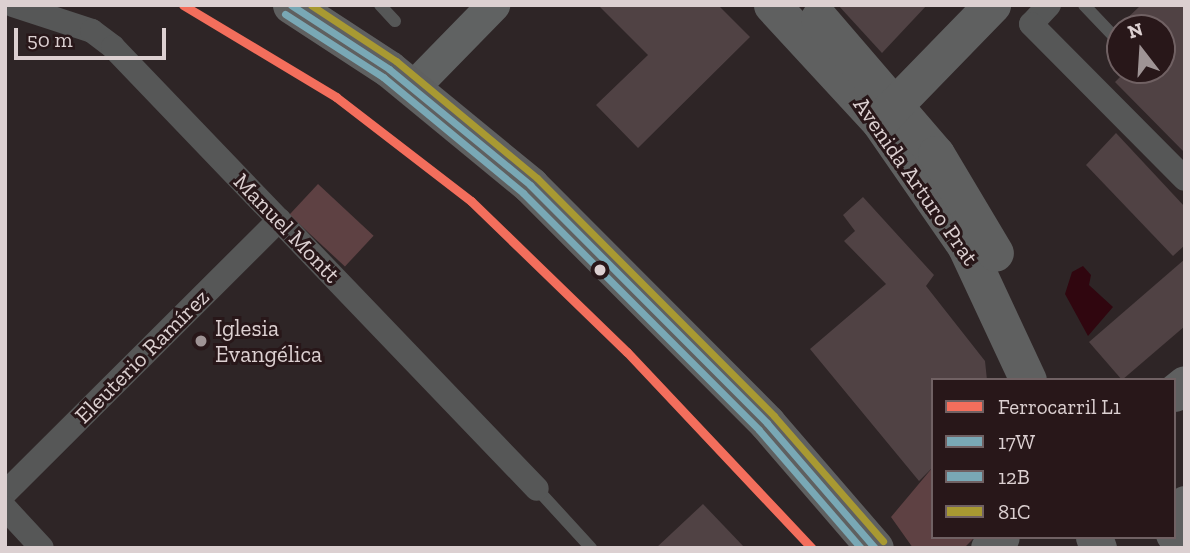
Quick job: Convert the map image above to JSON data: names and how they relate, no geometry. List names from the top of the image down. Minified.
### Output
{"streets":{"main road":["Avenida Arturo Prat"],"street":["Manuel Montt","Eleuterio Ramírez"]},"crossings":[["Manuel Montt","Eleuterio Ramírez"]],"places":["Iglesia Evangélica"],"lines":["rail line L1","transit line 17W","transit line 81C","transit line 12B"],"legend":["Ferrocarril L1","17W","12B","81C"],"scale_bar":"50 m","north":"top"}
